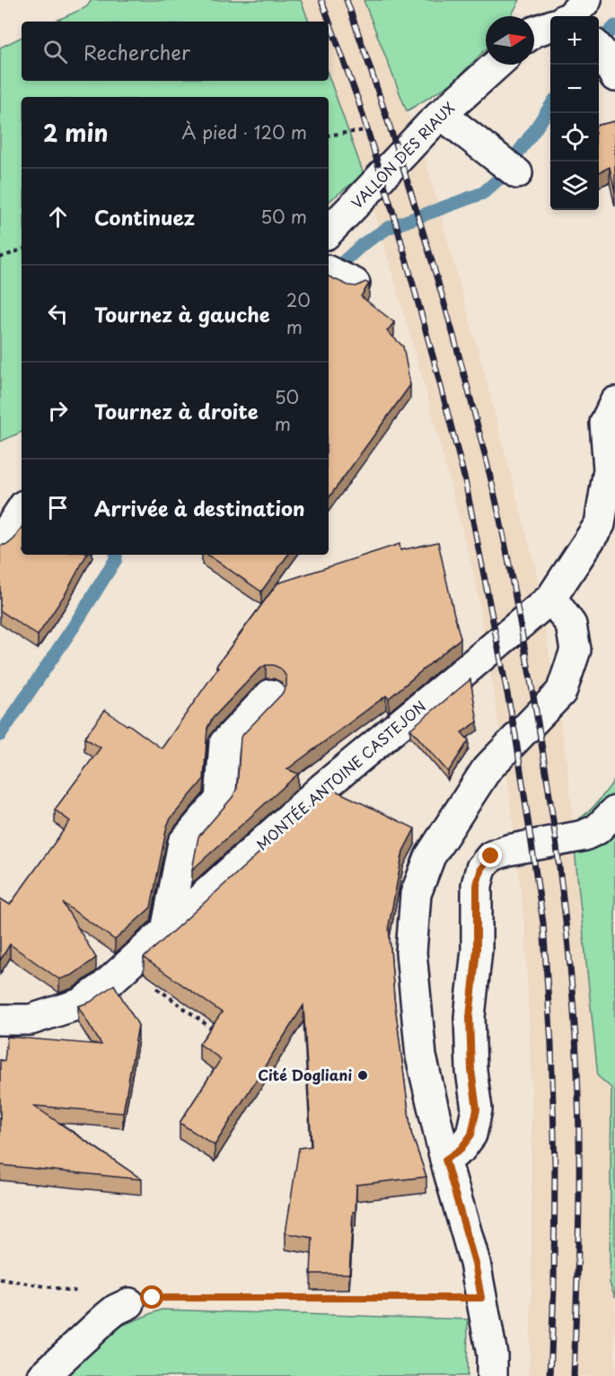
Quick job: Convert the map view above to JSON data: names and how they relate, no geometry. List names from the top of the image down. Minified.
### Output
{"streets":{"street":["VALLON DES RIAUX","MONTÉE ANTOINE CASTEJON"]},"places":["Cité Dogliani"],"north":"right","page":{"map_buttons":["+","−"],"search":"Rechercher","heading":["2 min","À pied · 120 m"],"list":[["Continuez","50 m"],["Tournez à gauche","20 m"],["Tournez à droite","50 m"],"Arrivée à destination"]}}
